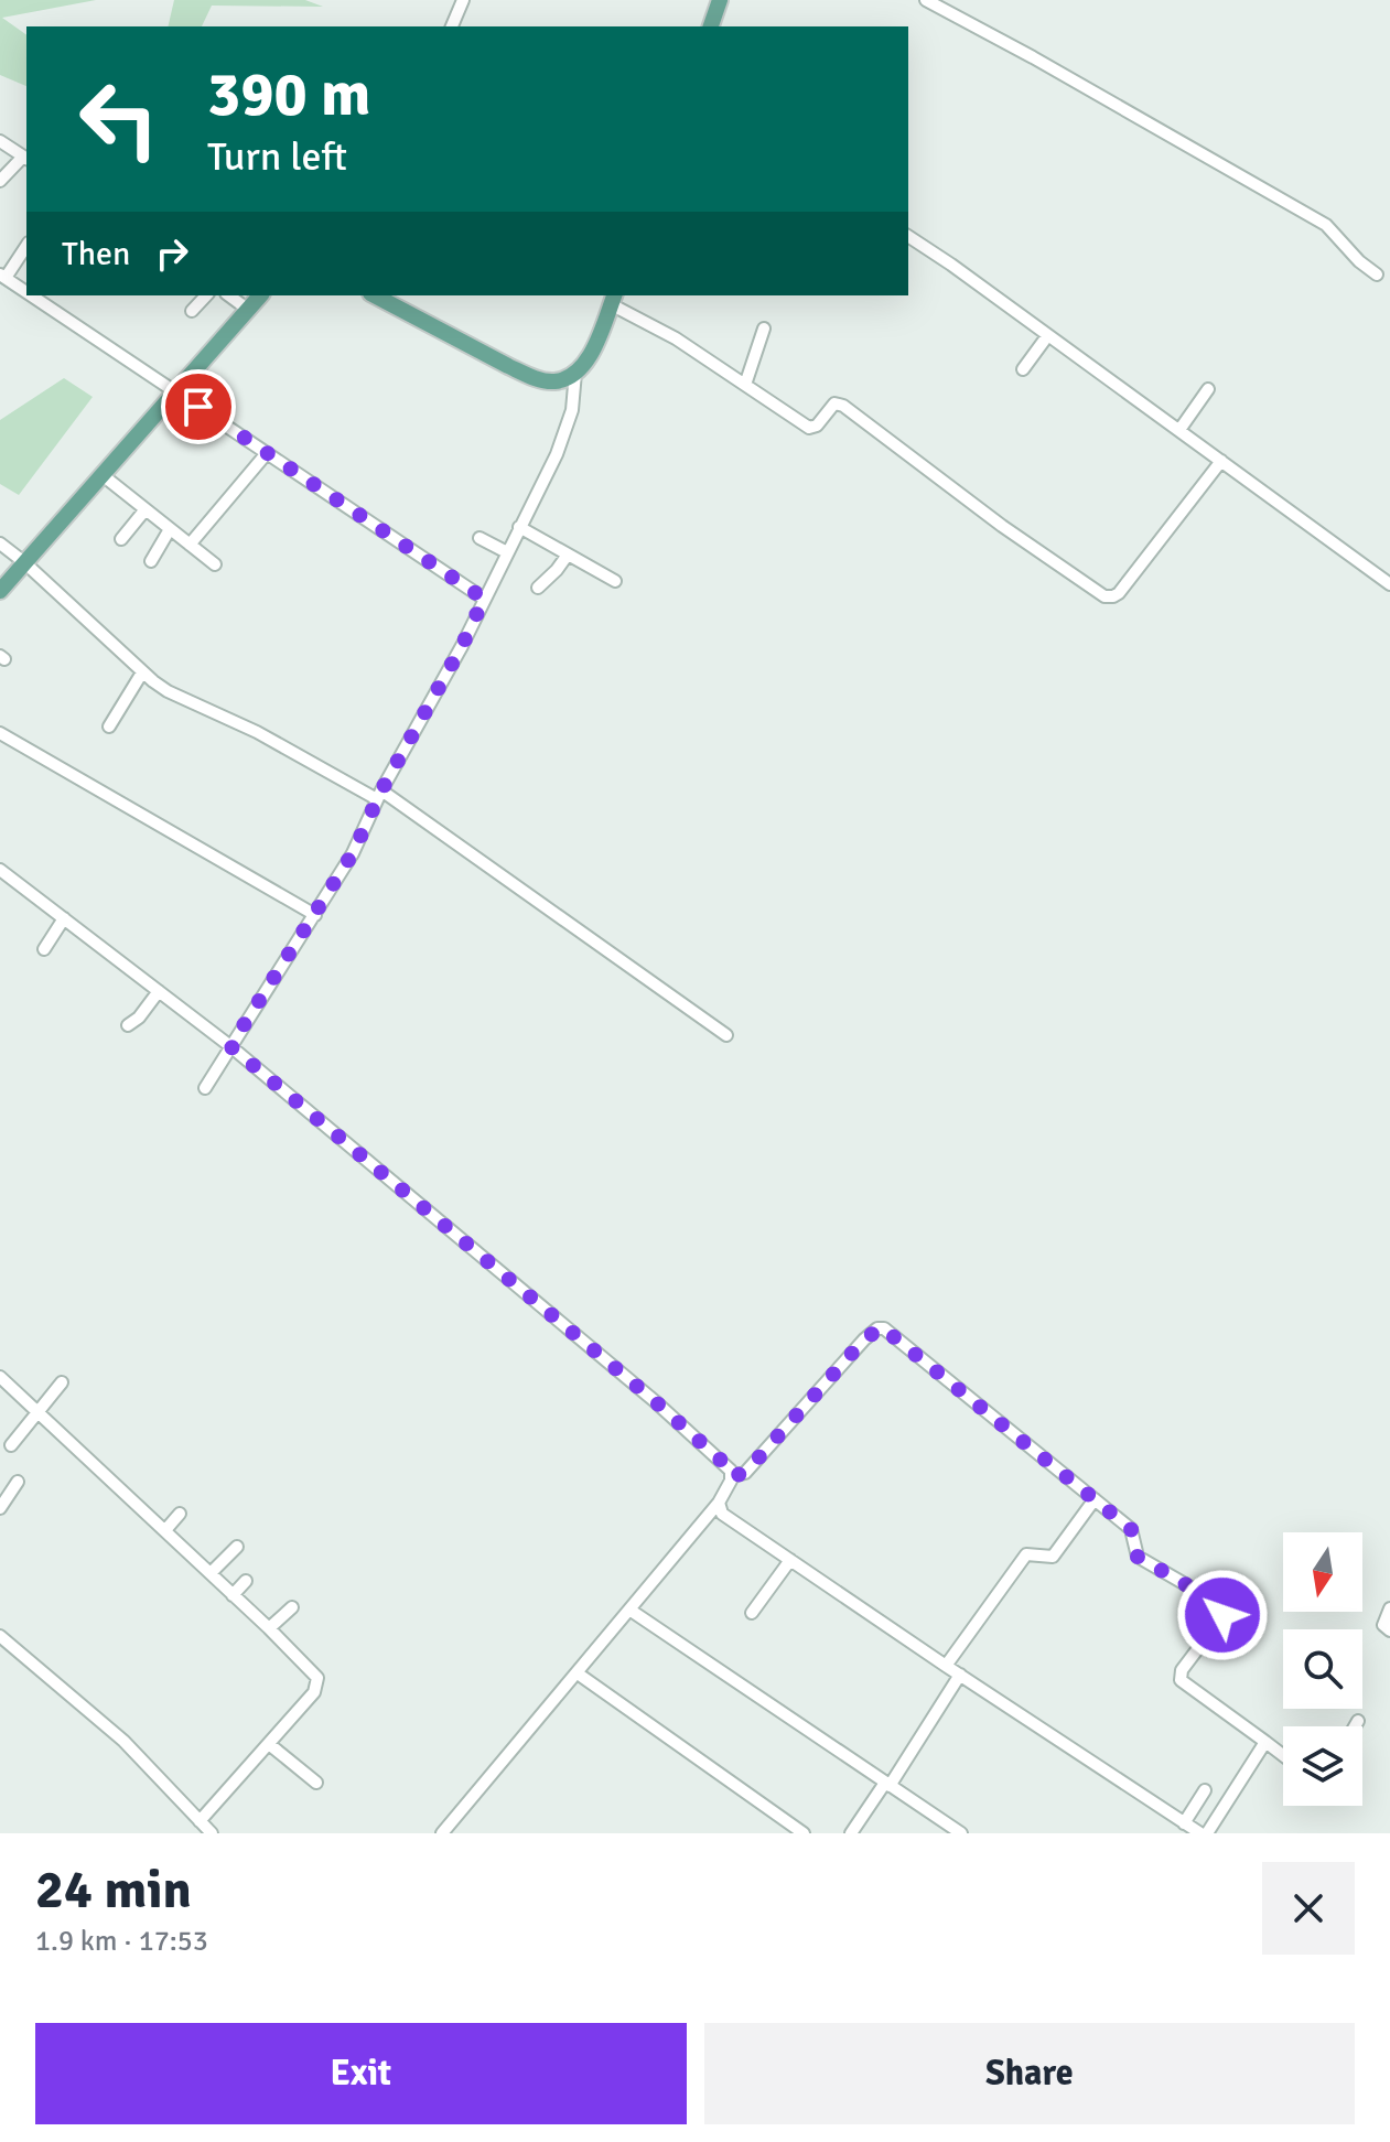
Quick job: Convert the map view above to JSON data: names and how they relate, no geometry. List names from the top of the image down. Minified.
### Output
{"north":"bottom","page":{"turn":["390 m","Turn left"],"then":"Then","heading":["24 min","1.9 km · 17:53"],"buttons":["Exit","Share"]}}
